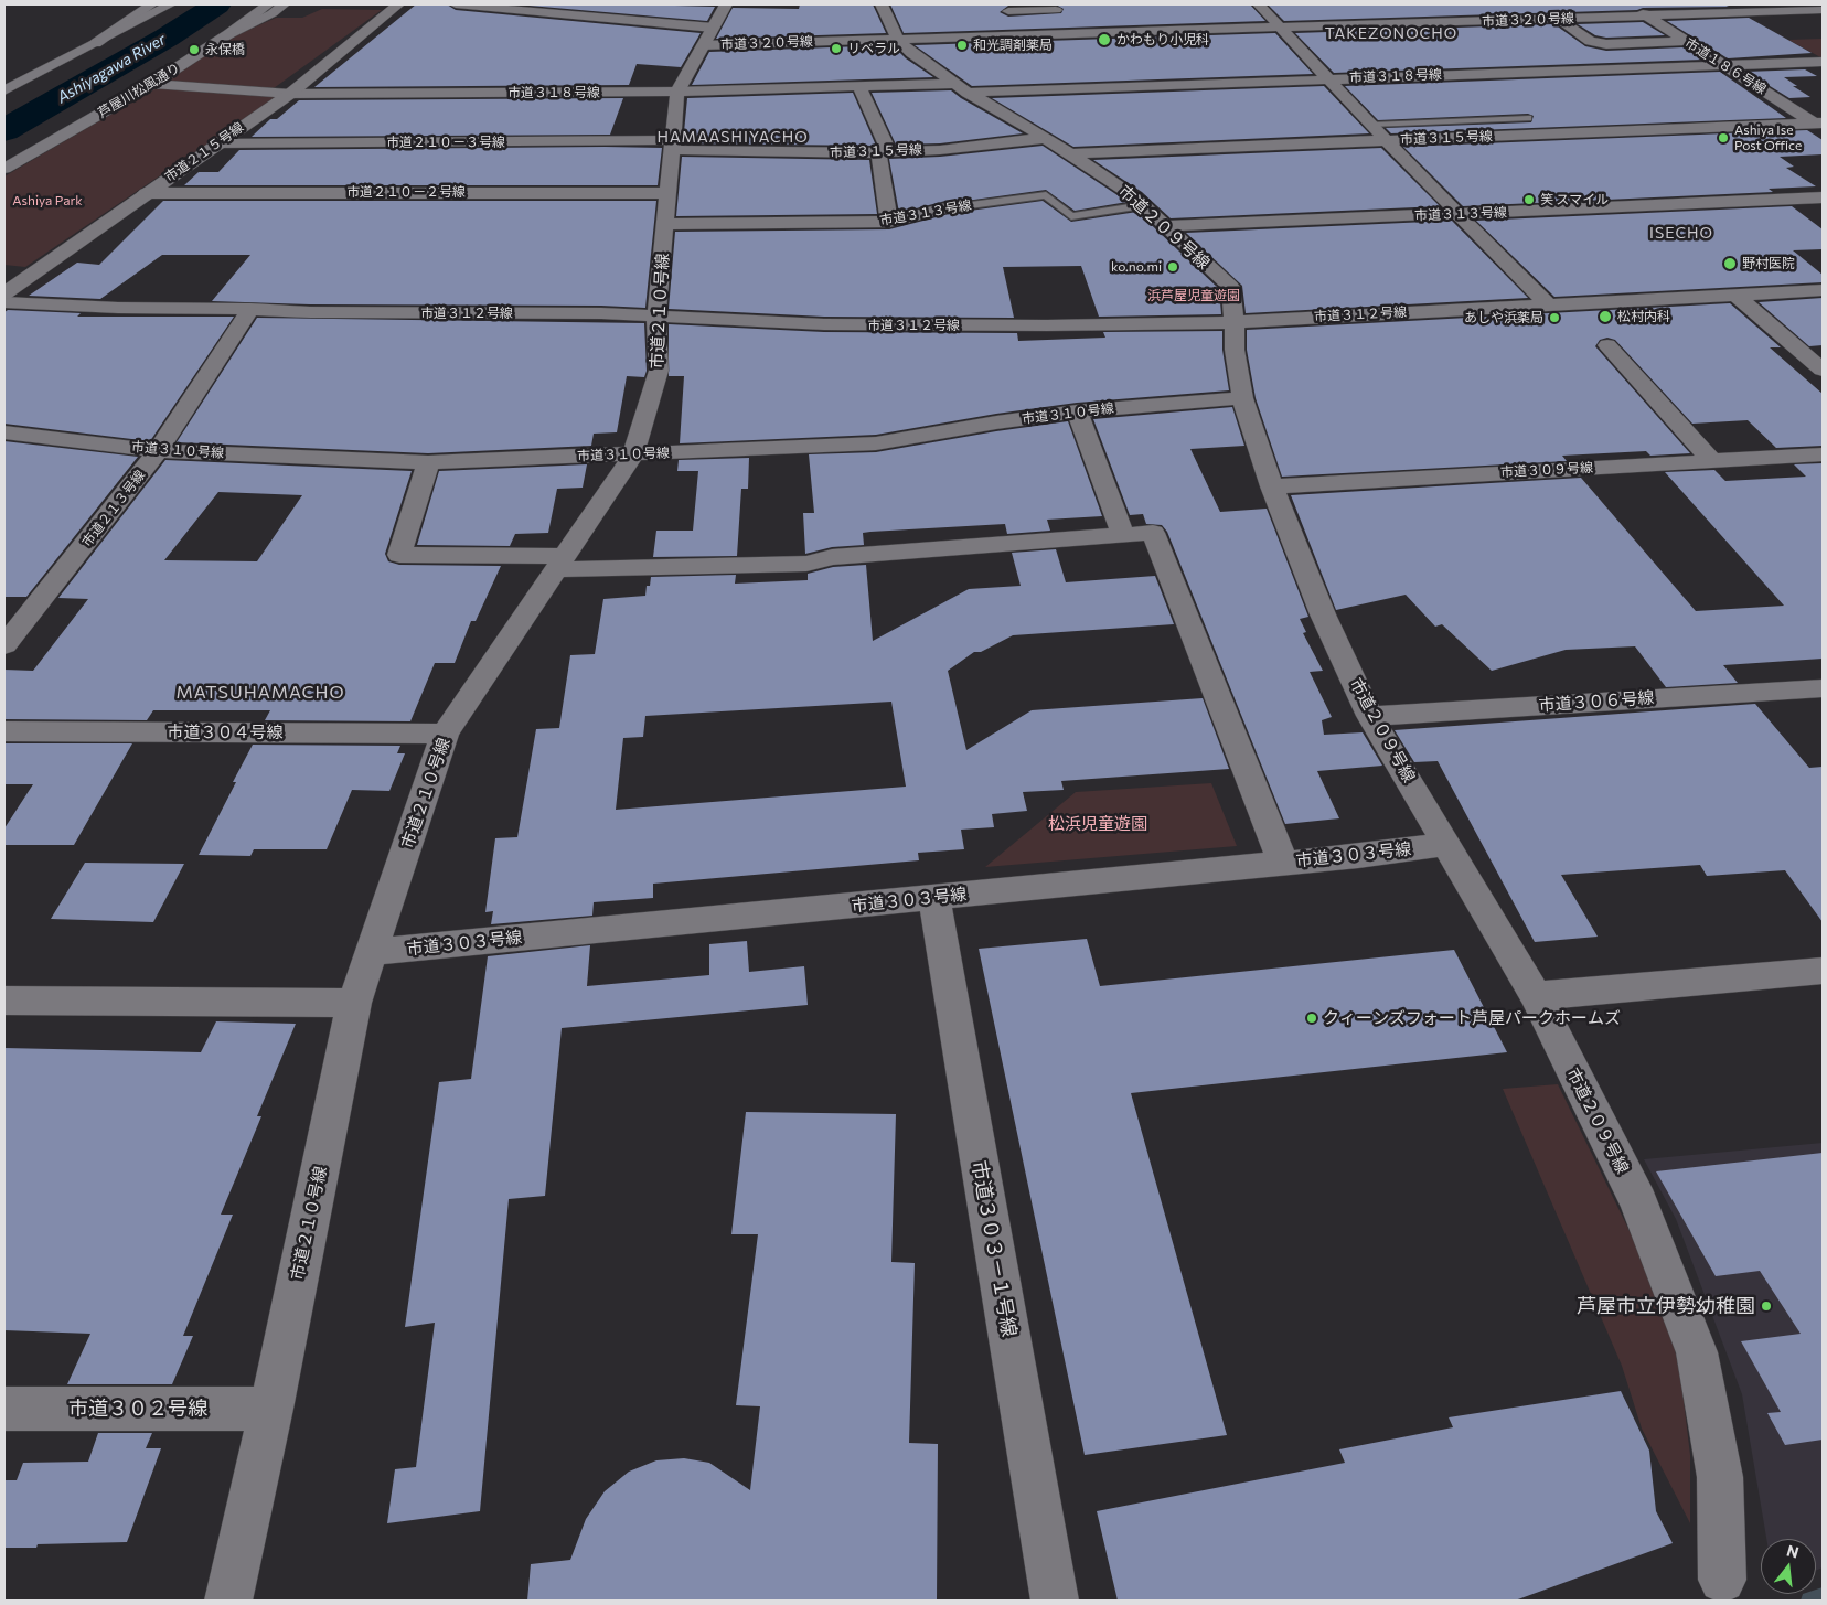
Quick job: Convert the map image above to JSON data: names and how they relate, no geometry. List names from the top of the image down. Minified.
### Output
{"streets":{"street":["市道３２０号線","市道１８６号線","市道３１８号線","芦屋川松風通り","市道３１５号線","市道２１０－３号線","市道２１５号線","市道２１０－２号線","市道３１３号線","市道２０９号線","市道２１０号線","市道３１２号線","市道３１０号線","市道３０９号線","市道２１３号線","市道３０６号線","市道３０４号線","市道３０３号線","市道３０３－１号線","市道３０２号線"]},"crossings":[["市道３２０号線","市道１８６号線"],["市道３２０号線","市道２０９号線"],["市道３２０号線","市道２１０号線"],["市道１８６号線","市道３１８号線"],["市道１８６号線","市道３１５号線"],["市道３１８号線","芦屋川松風通り"],["市道３１８号線","市道２１５号線"],["市道３１８号線","市道２０９号線"],["市道３１８号線","市道２１０号線"],["市道３１５号線","市道２１０－３号線"],["市道３１５号線","市道２０９号線"],["市道３１５号線","市道２１０号線"],["市道２１０－３号線","市道２１５号線"],["市道２１０－３号線","市道２１０号線"],["市道２１５号線","市道２１０－２号線"],["市道２１０－２号線","市道２１０号線"],["市道３１３号線","市道２０９号線"],["市道３１３号線","市道２１０号線"],["市道２０９号線","市道３１２号線"],["市道２０９号線","市道３１０号線"],["市道２０９号線","市道３０９号線"],["市道２０９号線","市道３０６号線"],["市道２０９号線","市道３０３号線"],["市道２１０号線","市道３１２号線"],["市道２１０号線","市道３１０号線"],["市道２１０号線","市道３０４号線"],["市道２１０号線","市道３０３号線"],["市道２１０号線","市道３０２号線"],["市道３１２号線","市道２１３号線"],["市道３１０号線","市道２１３号線"],["市道３０３号線","市道３０３－１号線"]],"districts":["TAKEZONOCHO","HAMAASHIYACHO","ISECHO","MATSUHAMACHO"],"water":["Ashiyagawa River"],"parks":["Ashiya Park","浜芦屋児童遊園","松浜児童遊園"],"places":["かわもり小児科","和光調剤薬局","リベラル","永保橋","Ashiya Ise Post Office","笑 スマイル","野村医院","ko.no.mi","松村内科","あしや浜薬局","クィーンズフォート芦屋パークホームズ","芦屋市立伊勢幼稚園"],"north":"top"}
